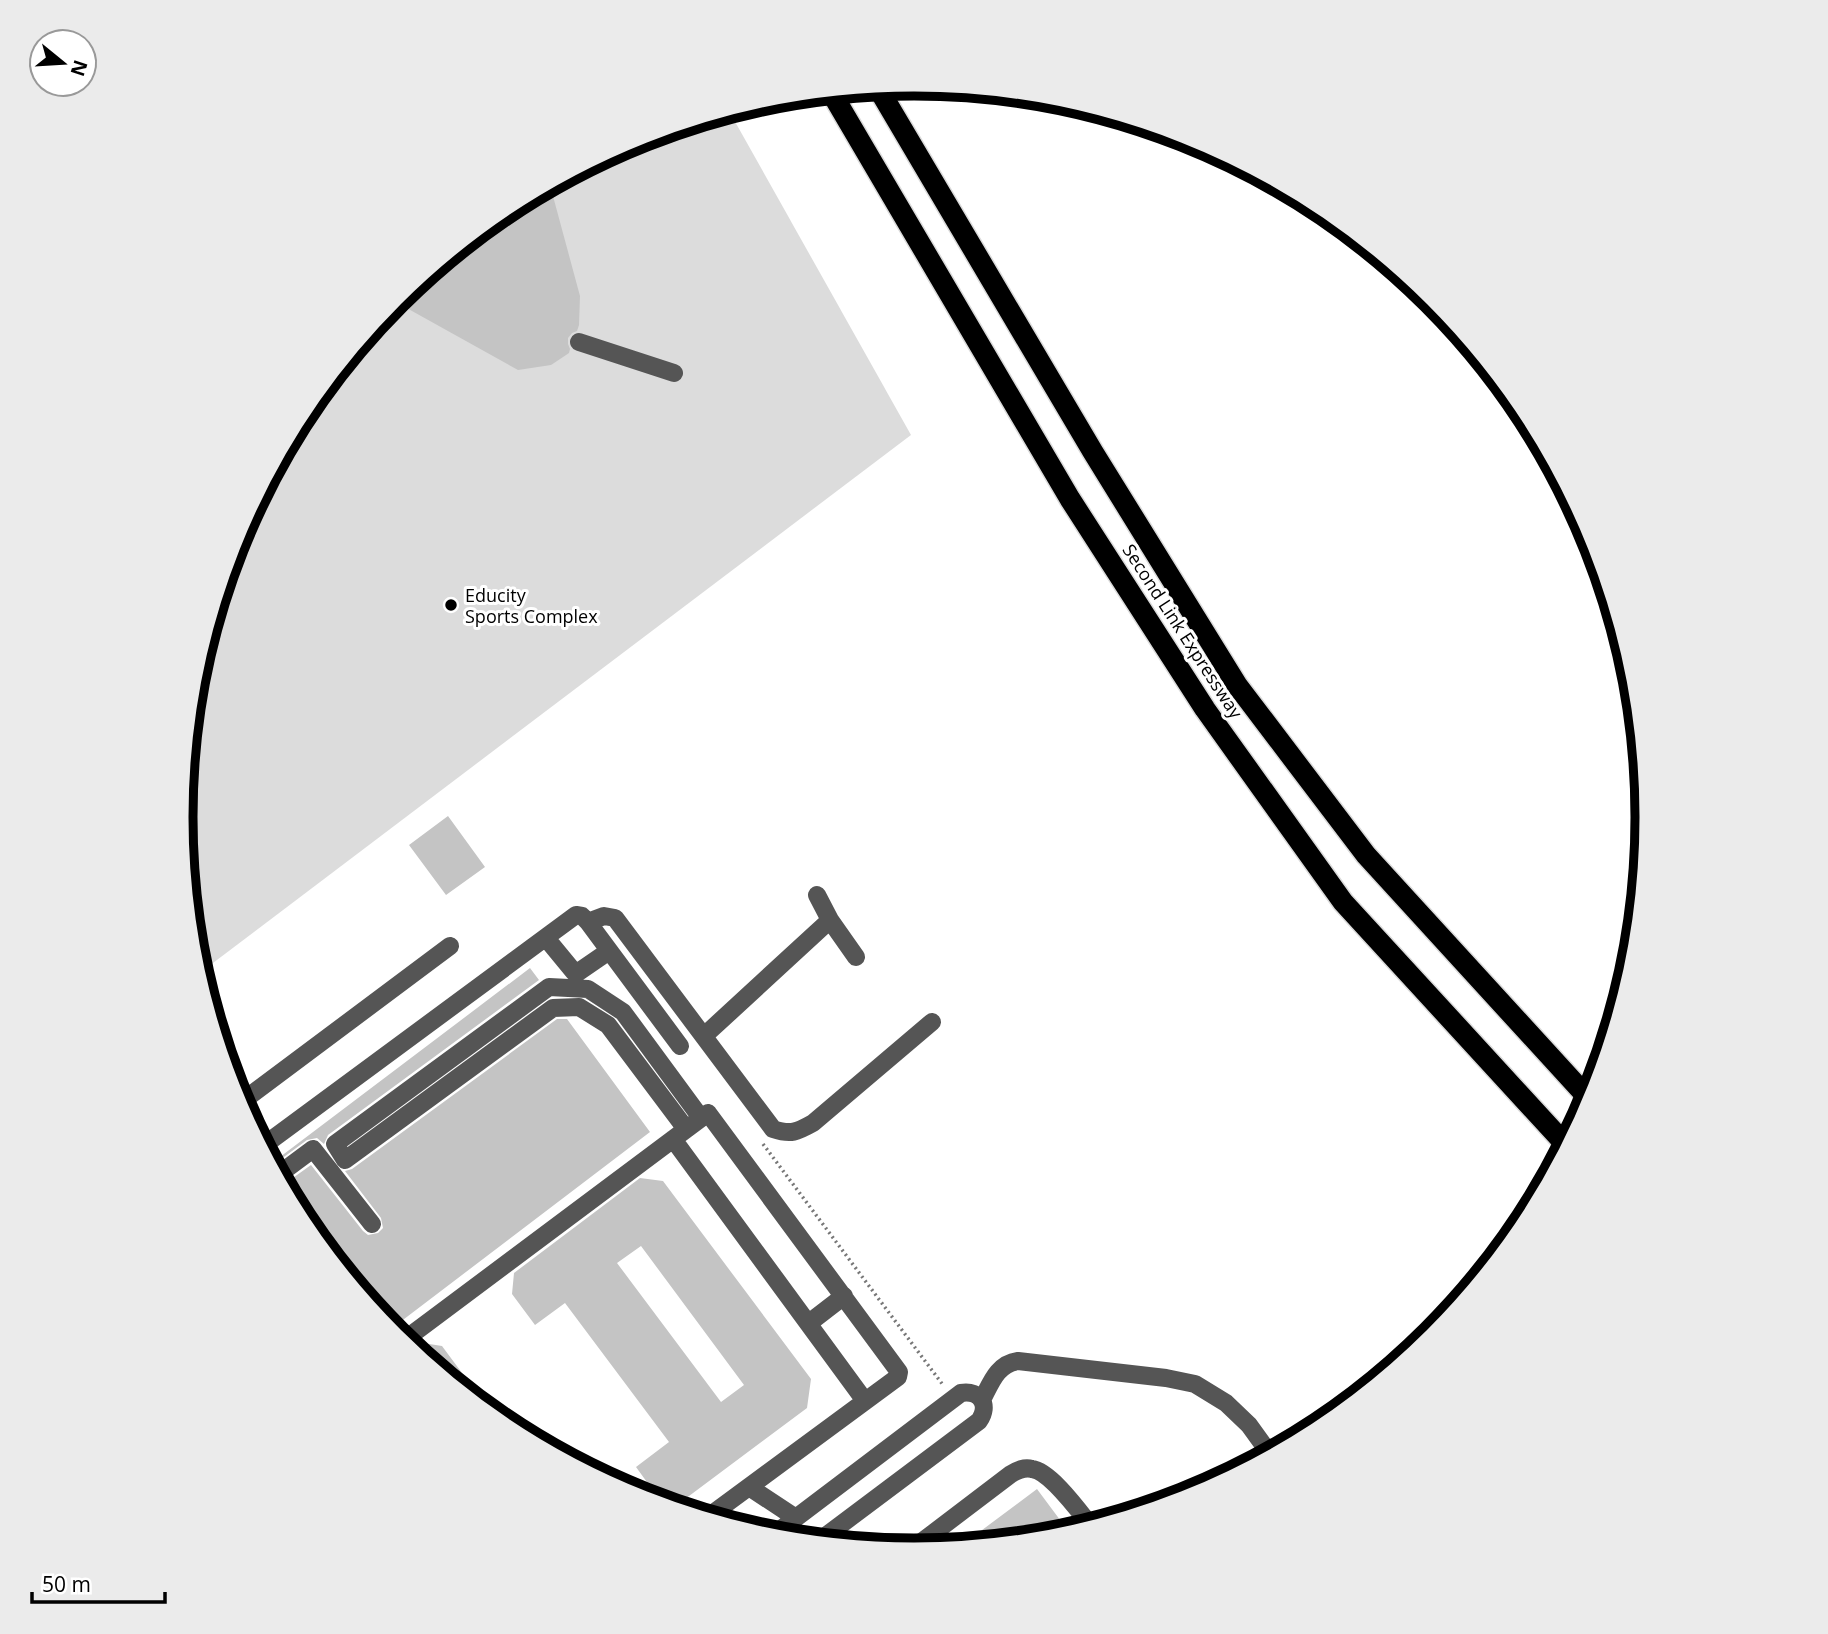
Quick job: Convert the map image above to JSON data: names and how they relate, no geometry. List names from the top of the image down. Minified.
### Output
{"streets":{"highway":["Second Link Expressway"]},"places":["Educity Sports Complex"],"scale_bar":"50 m","north":"right"}
